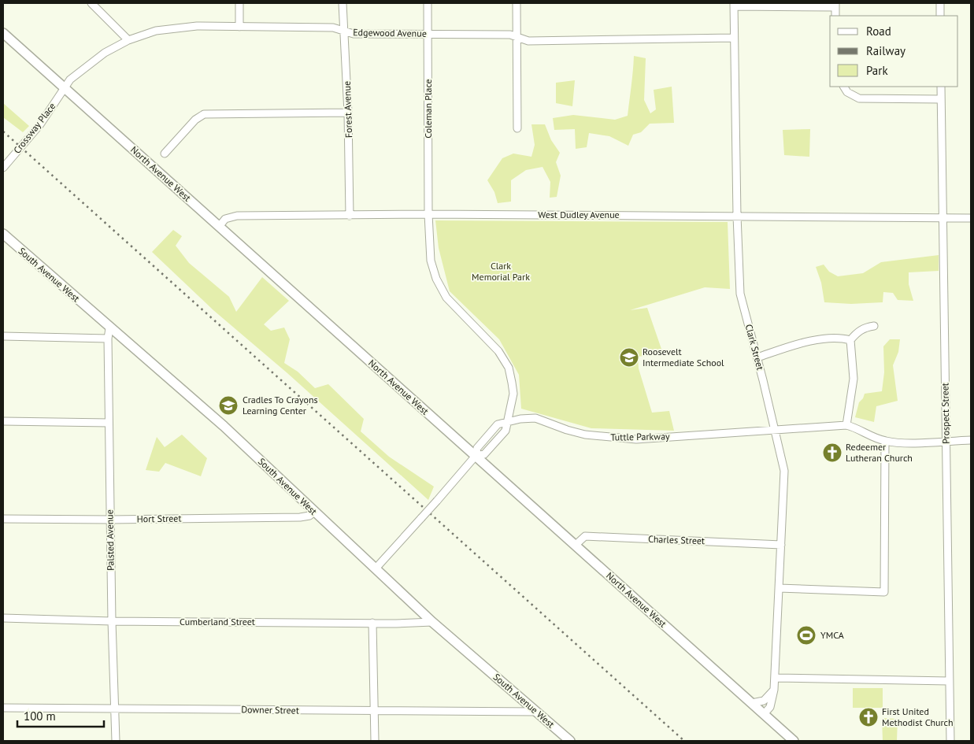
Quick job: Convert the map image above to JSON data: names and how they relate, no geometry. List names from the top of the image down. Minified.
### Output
{"streets":{"main road":["North Avenue West","South Avenue West"],"street":["Edgewood Avenue","Coleman Place","Forest Avenue","Crossway Place","West Dudley Avenue","Clark Street","Prospect Street","Tuttle Parkway","Hort Street","Palsted Avenue","Charles Street","Cumberland Street","Downer Street"]},"crossings":[["Edgewood Avenue","Coleman Place"],["Edgewood Avenue","Forest Avenue"],["Edgewood Avenue","Crossway Place"],["Edgewood Avenue","North Avenue West"],["Edgewood Avenue","Clark Street"],["Coleman Place","West Dudley Avenue"],["Forest Avenue","West Dudley Avenue"],["Crossway Place","North Avenue West"],["North Avenue West","West Dudley Avenue"],["North Avenue West","Clark Street"],["North Avenue West","Charles Street"],["West Dudley Avenue","Clark Street"],["West Dudley Avenue","Prospect Street"],["South Avenue West","Hort Street"],["South Avenue West","Palsted Avenue"],["South Avenue West","Cumberland Street"],["South Avenue West","Downer Street"],["Clark Street","Tuttle Parkway"],["Clark Street","Charles Street"],["Hort Street","Palsted Avenue"],["Palsted Avenue","Cumberland Street"],["Palsted Avenue","Downer Street"]],"parks":["Clark Memorial Park"],"places":{"school or university":["Roosevelt Intermediate School","Cradles To Crayons Learning Center"],"church":["Redeemer Lutheran Church","First United Methodist Church"],"sports":["YMCA"]},"legend":["Road","Railway","Park"],"scale_bar":"100 m"}
